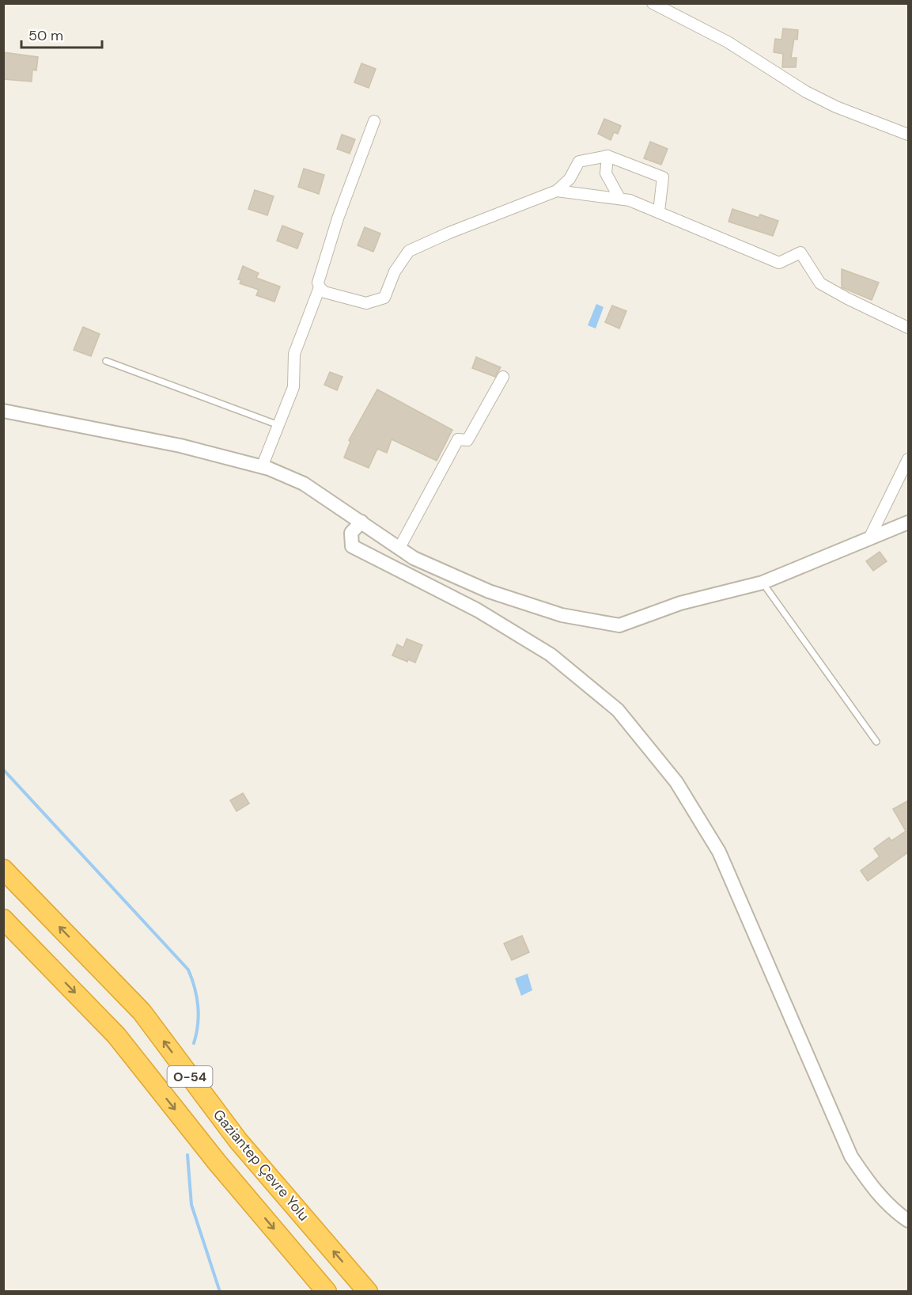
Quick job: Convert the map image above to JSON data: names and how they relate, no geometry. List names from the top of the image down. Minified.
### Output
{"streets":{"highway":["O-54","Gaziantep Çevre Yolu"]},"scale_bar":"50 m"}
